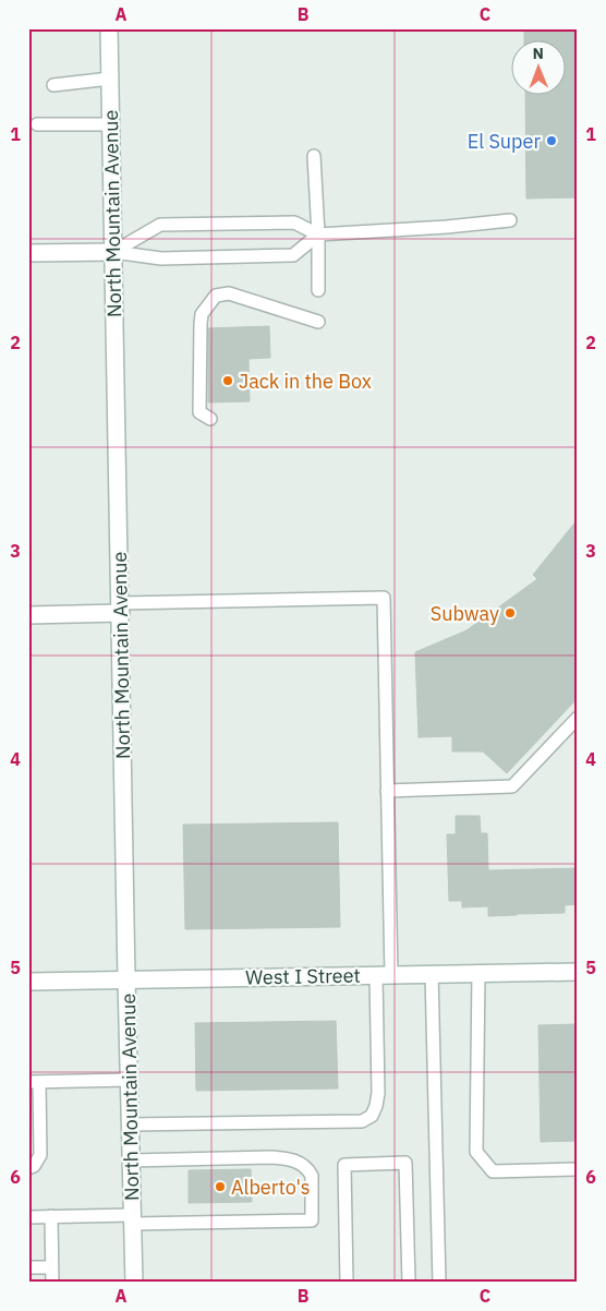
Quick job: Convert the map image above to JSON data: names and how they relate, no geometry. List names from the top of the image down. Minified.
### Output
{"streets":{"main road":["North Mountain Avenue","West I Street"]},"crossings":[["North Mountain Avenue","West I Street"]],"places":["El Super","Jack in the Box","Subway","Alberto's"],"north":"top","grid":{"columns":["A","B","C"],"rows":["1","2","3","4","5","6"]}}
